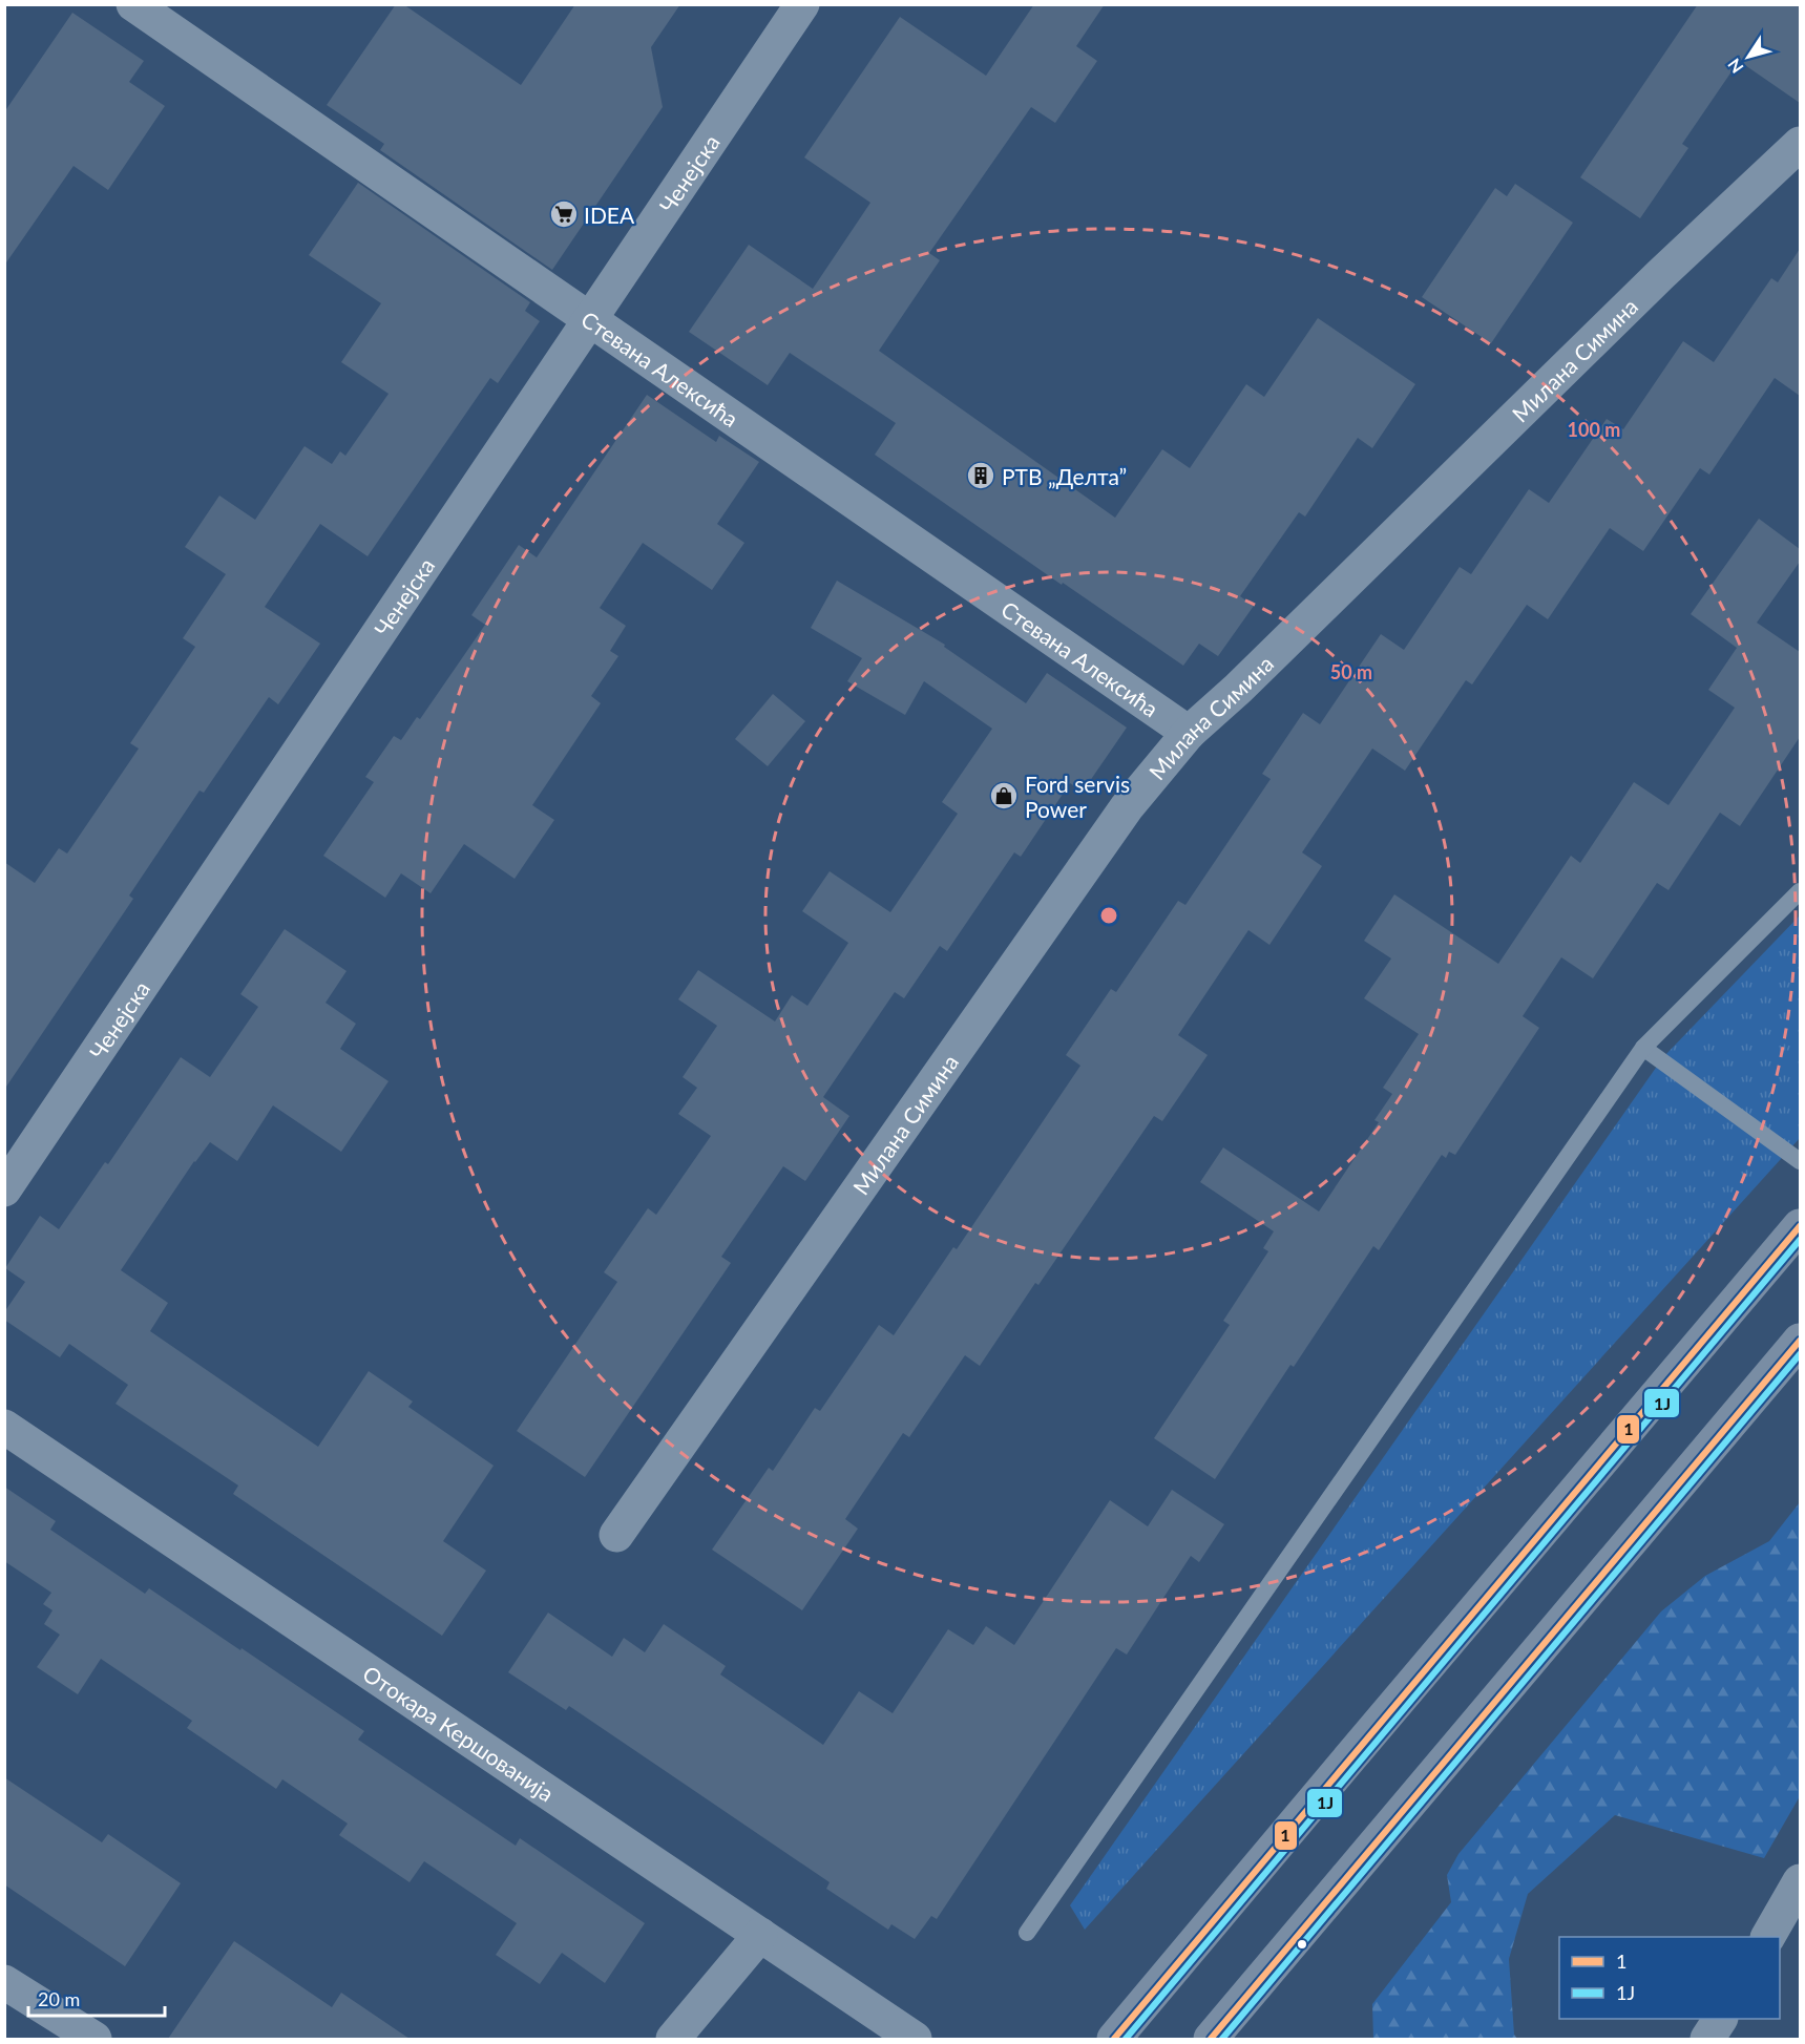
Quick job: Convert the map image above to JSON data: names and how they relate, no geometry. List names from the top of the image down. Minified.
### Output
{"streets":{"street":["Ченејска","Милана Симина","Стевана Алексића","Отокара Кершованија"]},"crossings":[["Ченејска","Стевана Алексића"],["Милана Симина","Стевана Алексића"]],"places":{"supermarket":["IDEA"],"building":["РТВ „Делта”"],"shop":["Ford servis Power"]},"lines":["transit line 1","transit line 1J"],"legend":["1","1J"],"scale_bar":"20 m","north":"bottom left","rings":["100 m","50 m"]}
